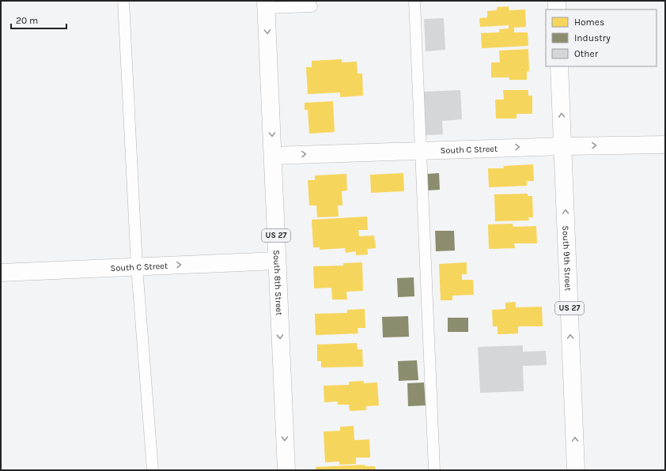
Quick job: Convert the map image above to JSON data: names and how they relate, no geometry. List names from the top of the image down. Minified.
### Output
{"streets":{"main road":["South C Street","US 27","South 9th Street","South 8th Street"]},"crossings":[["South C Street","South 9th Street"],["South C Street","South 8th Street"]],"one_way":["South C Street","South 9th Street","South 8th Street"],"legend":["Homes","Industry","Other"],"scale_bar":"20 m"}
